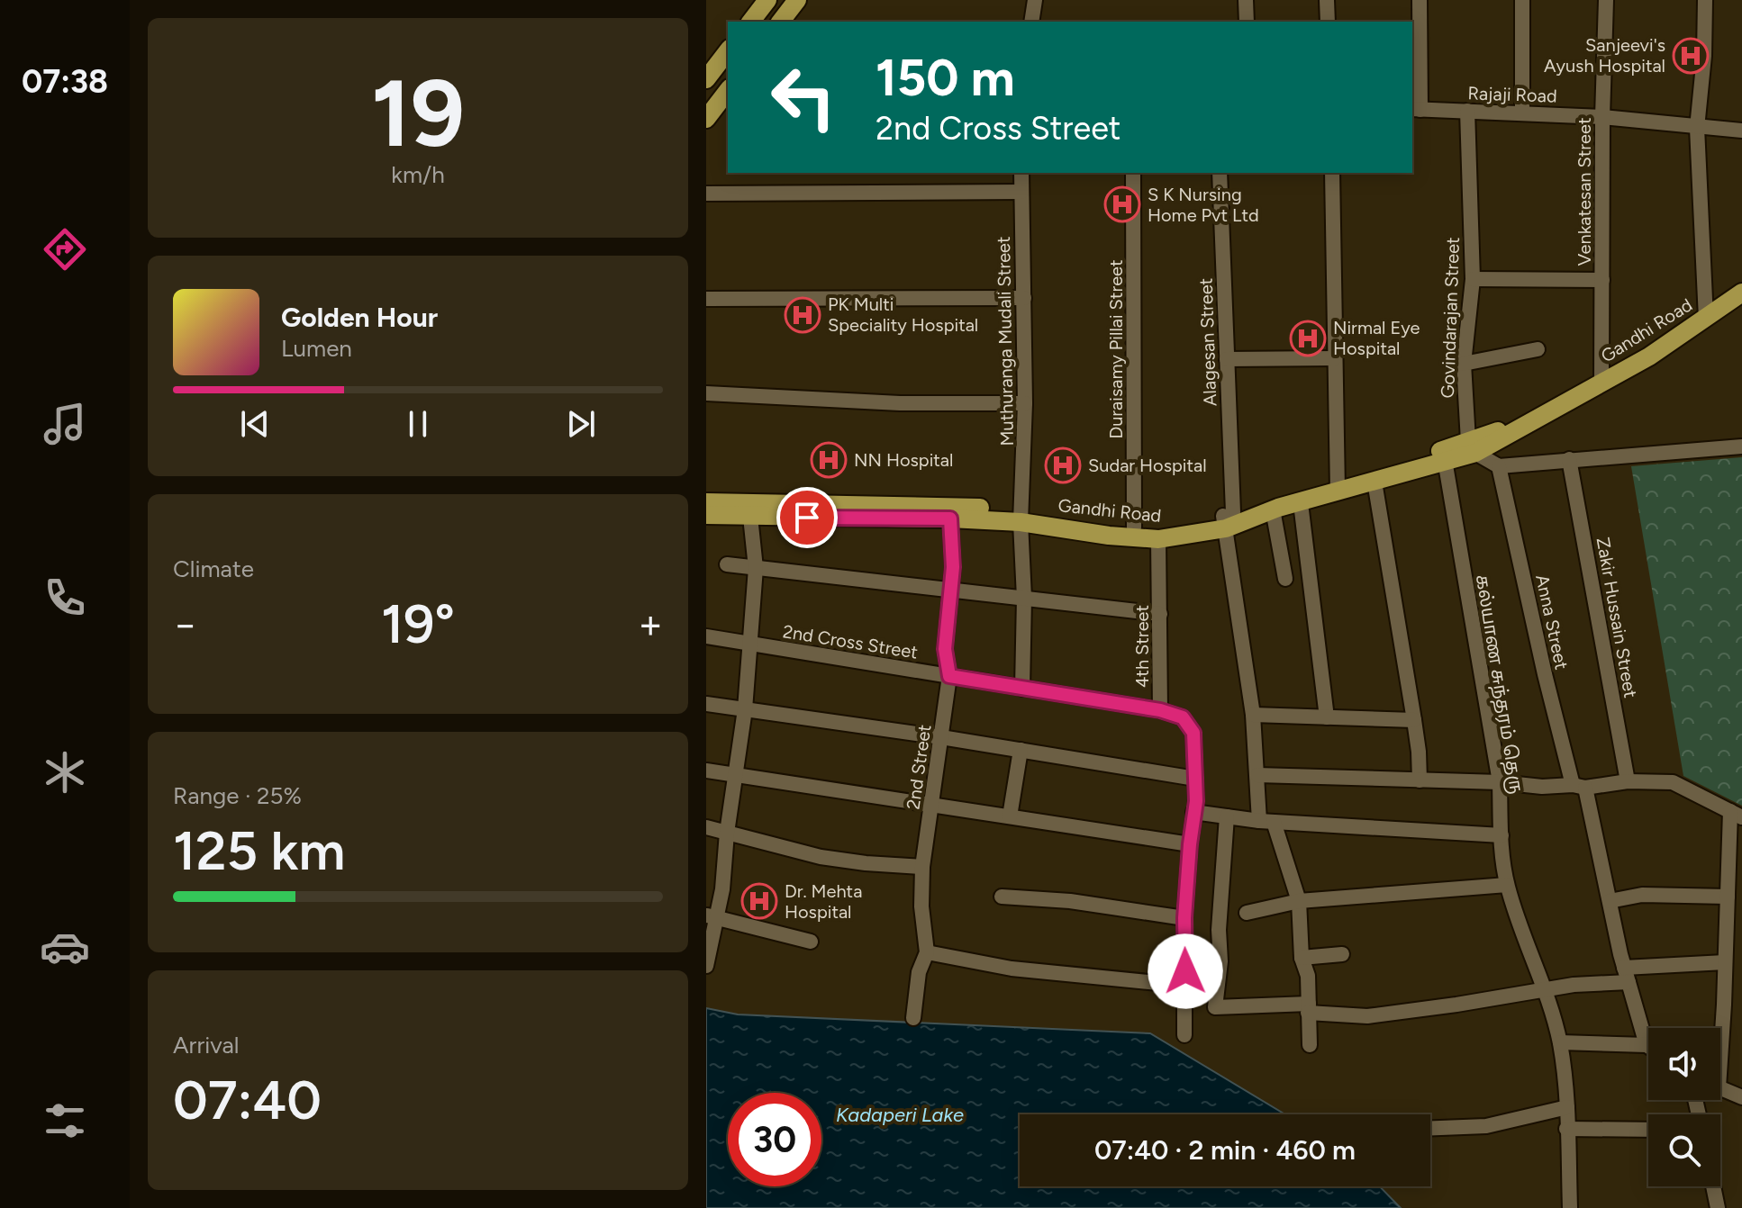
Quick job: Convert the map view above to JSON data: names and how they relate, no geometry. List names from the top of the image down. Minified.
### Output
{"streets":{"main road":["Gandhi Road"],"street":["Rajaji Road","Venkatesan Street","Govindarajan Street","Muthuranga Mudali Street","Alagesan Street","Duraisamy Pillai Street","Zakir Hussain Street","Anna Street","2nd Cross Street","4th Street","கல்யாண சுந்தரம் தெரு","2nd Street"]},"crossings":[["Rajaji Road","Venkatesan Street"],["Rajaji Road","Govindarajan Street"],["Venkatesan Street","Gandhi Road"],["Govindarajan Street","Gandhi Road"],["Gandhi Road","Muthuranga Mudali Street"],["Gandhi Road","Alagesan Street"],["Gandhi Road","Duraisamy Pillai Street"],["Gandhi Road","4th Street"],["Gandhi Road","கல்யாண சுந்தரம் தெரு"],["Gandhi Road","2nd Street"],["Muthuranga Mudali Street","2nd Cross Street"],["2nd Cross Street","4th Street"],["2nd Cross Street","2nd Street"]],"water":["Kadaperi Lake"],"places":{"hospital":["Sanjeevi's Ayush Hospital","S K Nursing Home Pvt Ltd","PK Multi Speciality Hospital","Nirmal Eye Hospital","NN Hospital","Sudar Hospital","Dr. Mehta Hospital"]},"page":{"tabs":"07:38","tile":[["19","km/h"],"Climate",["Range · 25%","125 km"],["Arrival","07:40"]],"turn":["150 m","2nd Cross Street"],"song":["Golden Hour","Lumen"],"heat":["−","19°","+"],"limit":"30","trip":"07:40 · 2 min · 460 m"}}
